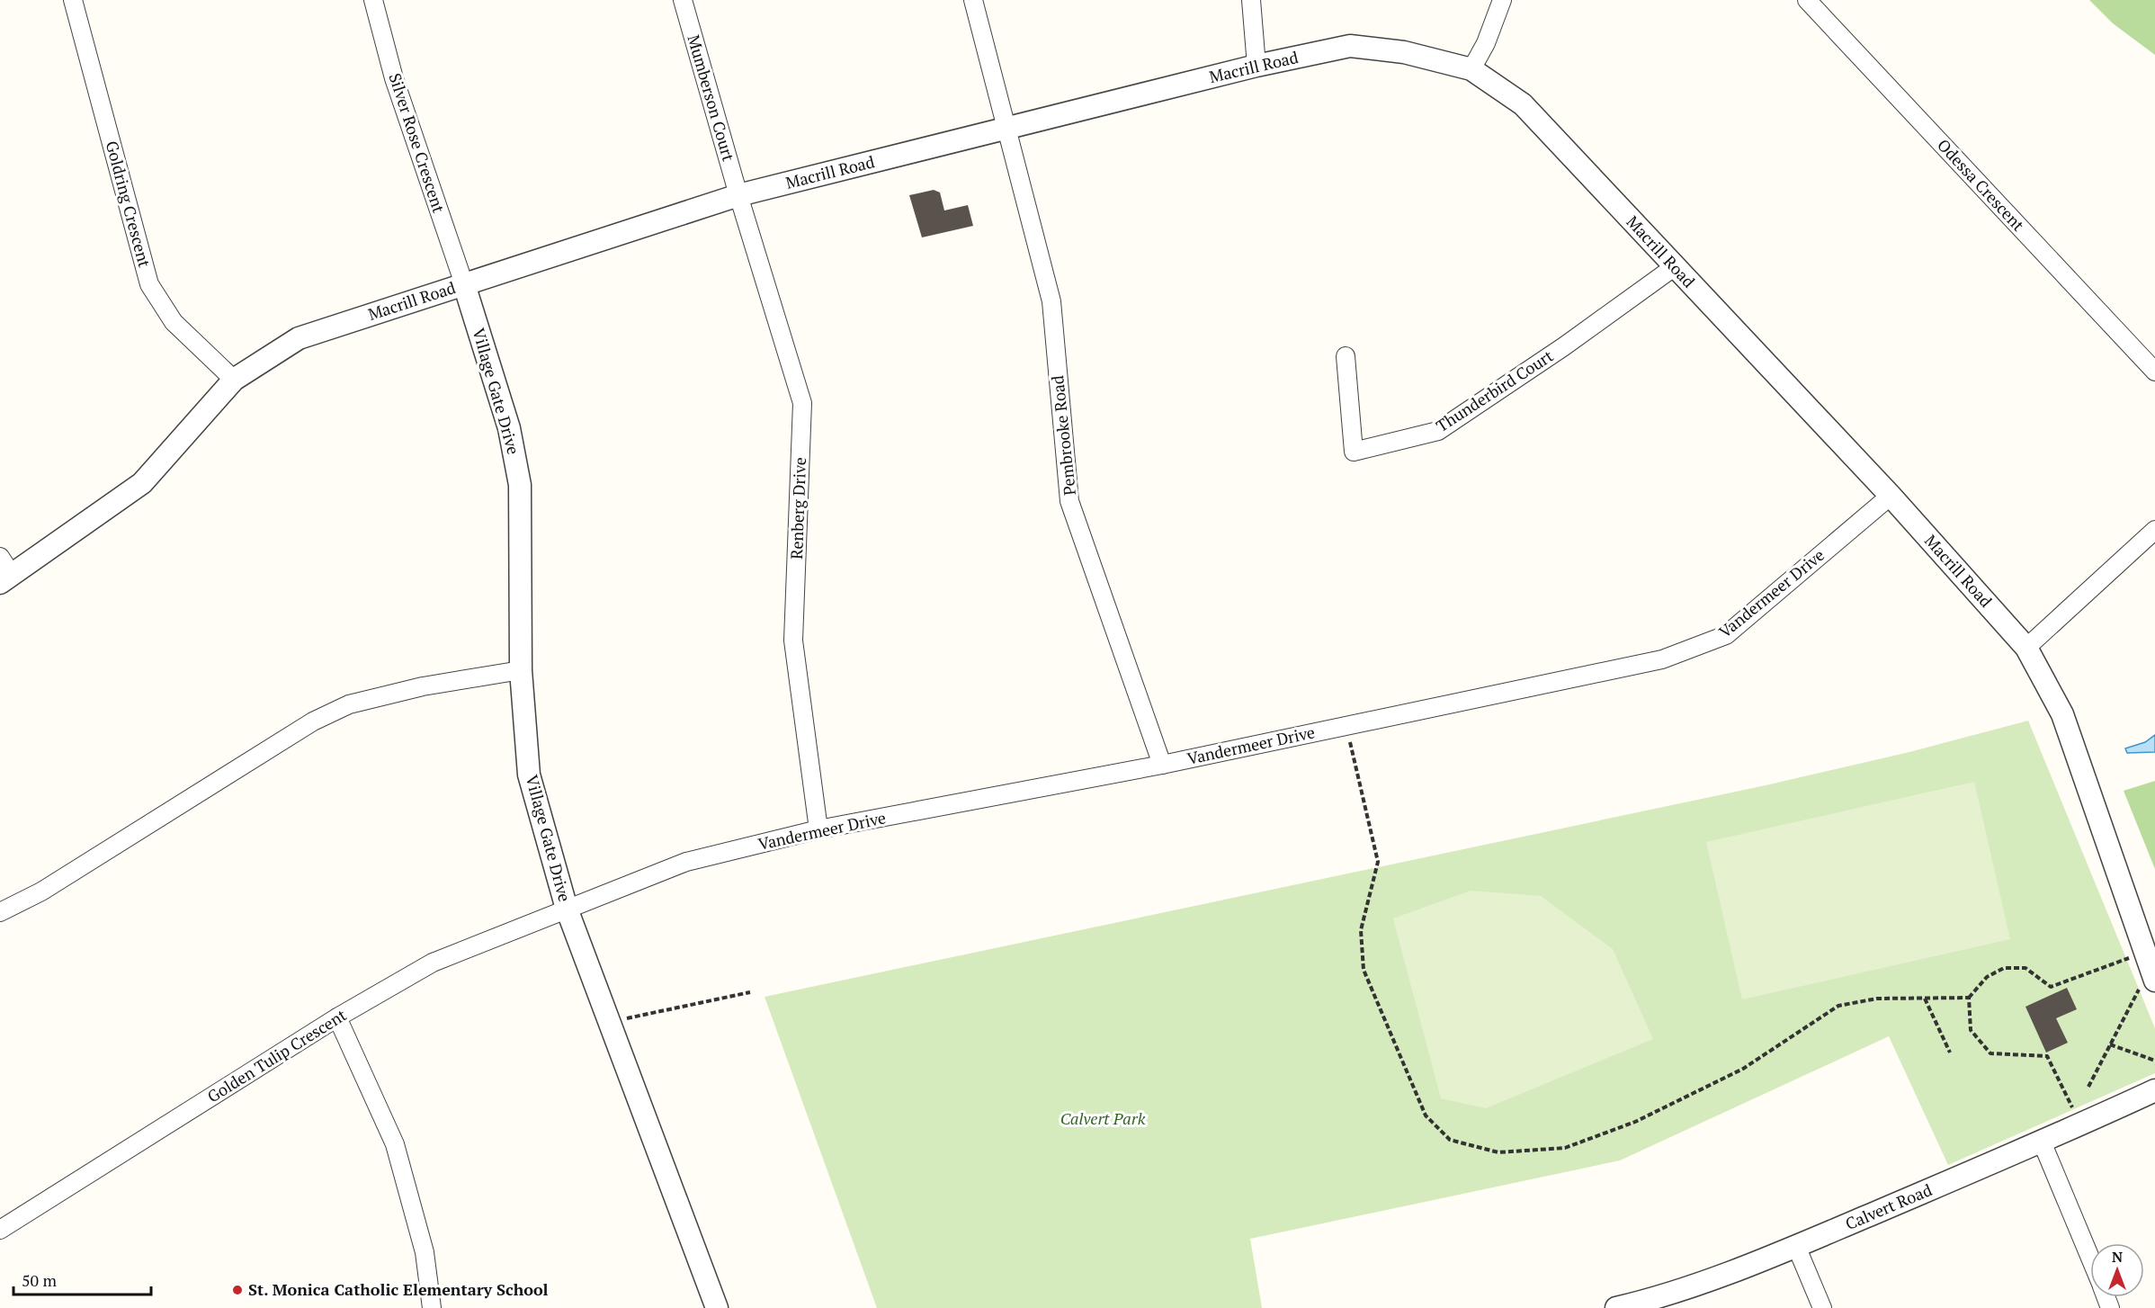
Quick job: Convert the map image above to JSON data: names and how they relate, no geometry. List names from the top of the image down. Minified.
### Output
{"streets":{"street":["Macrill Road","Mumberson Court","Silver Rose Crescent","Odessa Crescent","Goldring Crescent","Village Gate Drive","Thunderbird Court","Pembrooke Road","Renberg Drive","Vandermeer Drive","Golden Tulip Crescent","Calvert Road"]},"crossings":[["Macrill Road","Mumberson Court"],["Macrill Road","Silver Rose Crescent"],["Macrill Road","Goldring Crescent"],["Macrill Road","Village Gate Drive"],["Macrill Road","Thunderbird Court"],["Macrill Road","Pembrooke Road"],["Macrill Road","Renberg Drive"],["Macrill Road","Vandermeer Drive"],["Mumberson Court","Renberg Drive"],["Silver Rose Crescent","Village Gate Drive"],["Village Gate Drive","Vandermeer Drive"],["Village Gate Drive","Golden Tulip Crescent"],["Pembrooke Road","Vandermeer Drive"],["Renberg Drive","Vandermeer Drive"],["Vandermeer Drive","Golden Tulip Crescent"]],"parks":["Calvert Park"],"places":["St. Monica Catholic Elementary School"],"scale_bar":"50 m","north":"top"}
